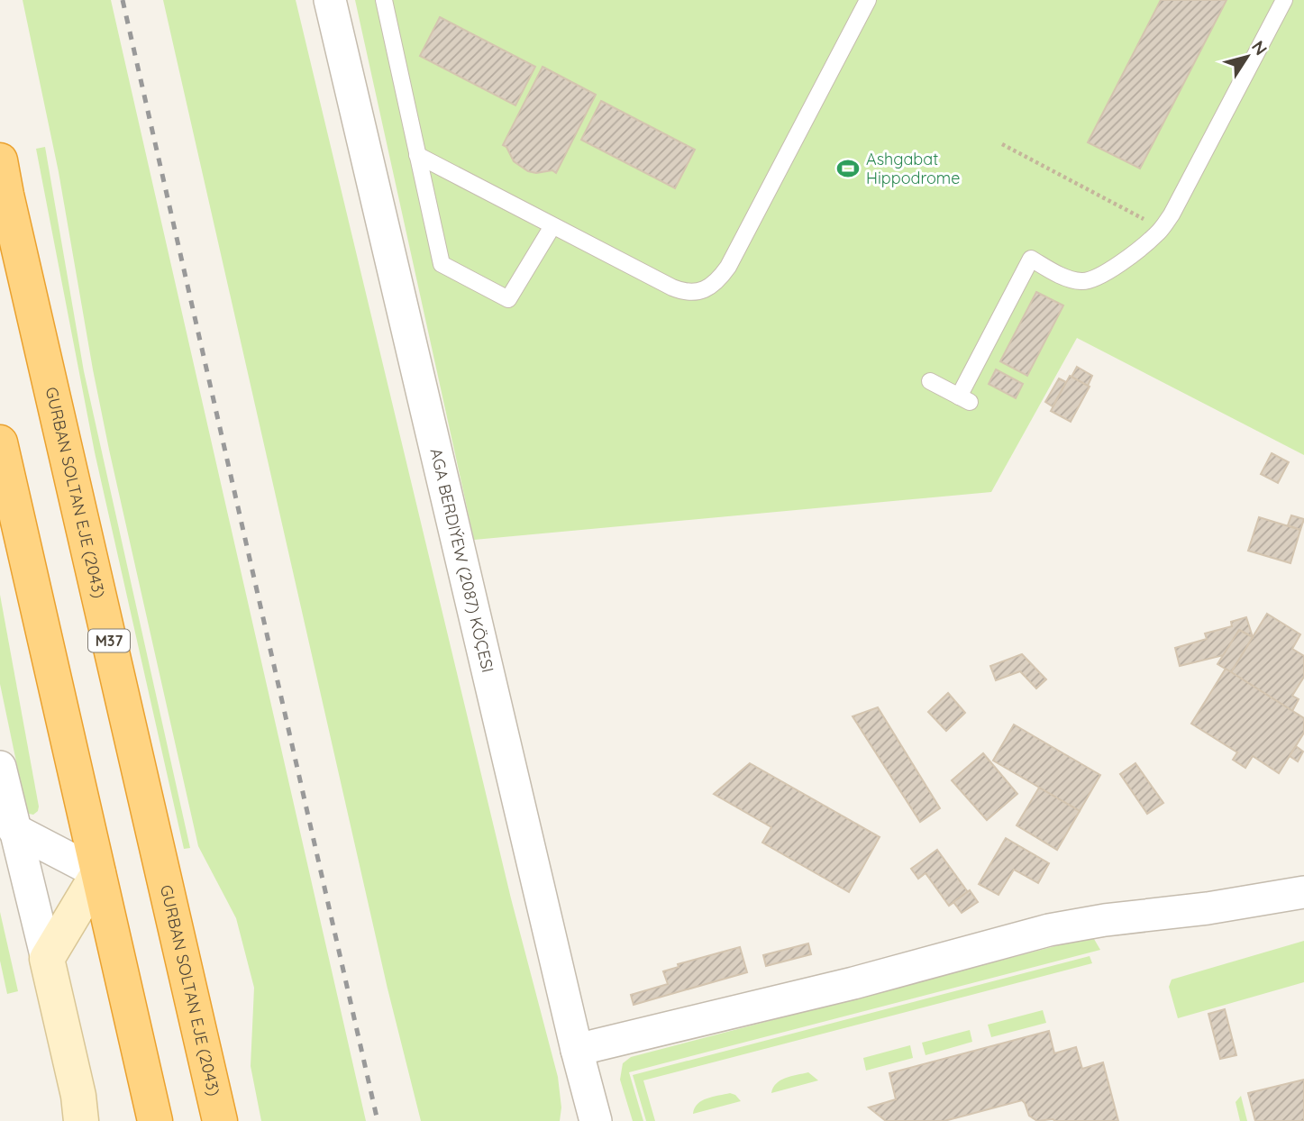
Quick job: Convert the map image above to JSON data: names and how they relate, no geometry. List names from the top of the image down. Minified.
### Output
{"streets":{"highway":["GURBAN SOLTAN EJE (2043)","M37"],"street":["AGA BERDIÝEW (2087) KÖÇESI"]},"places":{"sports":["Ashgabat Hippodrome"]},"north":"top right"}
